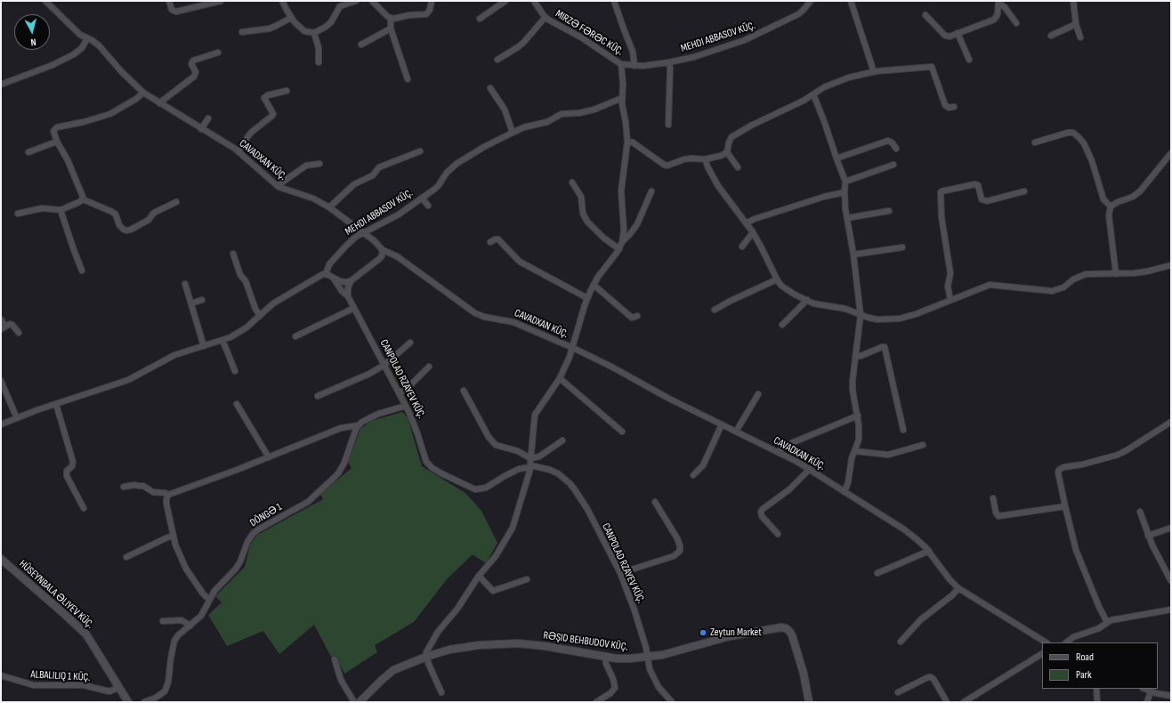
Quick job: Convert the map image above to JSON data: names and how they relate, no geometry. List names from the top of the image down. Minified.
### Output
{"streets":{"street":["MIRZƏ FƏRƏC KÜÇ.","MEHDI ABBASOV KÜÇ.","CAVADXAN KÜÇ.","CANPOLAD RZAYEV KÜÇ.","DÖNGƏ 1","HÜSEYNBALA ƏLIYEV KÜÇ.","RƏŞID BEHBUDOV KÜÇ."]},"crossings":[["MIRZƏ FƏRƏC KÜÇ.","MEHDI ABBASOV KÜÇ."],["MEHDI ABBASOV KÜÇ.","CAVADXAN KÜÇ."],["CANPOLAD RZAYEV KÜÇ.","RƏŞID BEHBUDOV KÜÇ."]],"places":["Zeytun Market"],"legend":["Road","Park"],"north":"bottom"}
